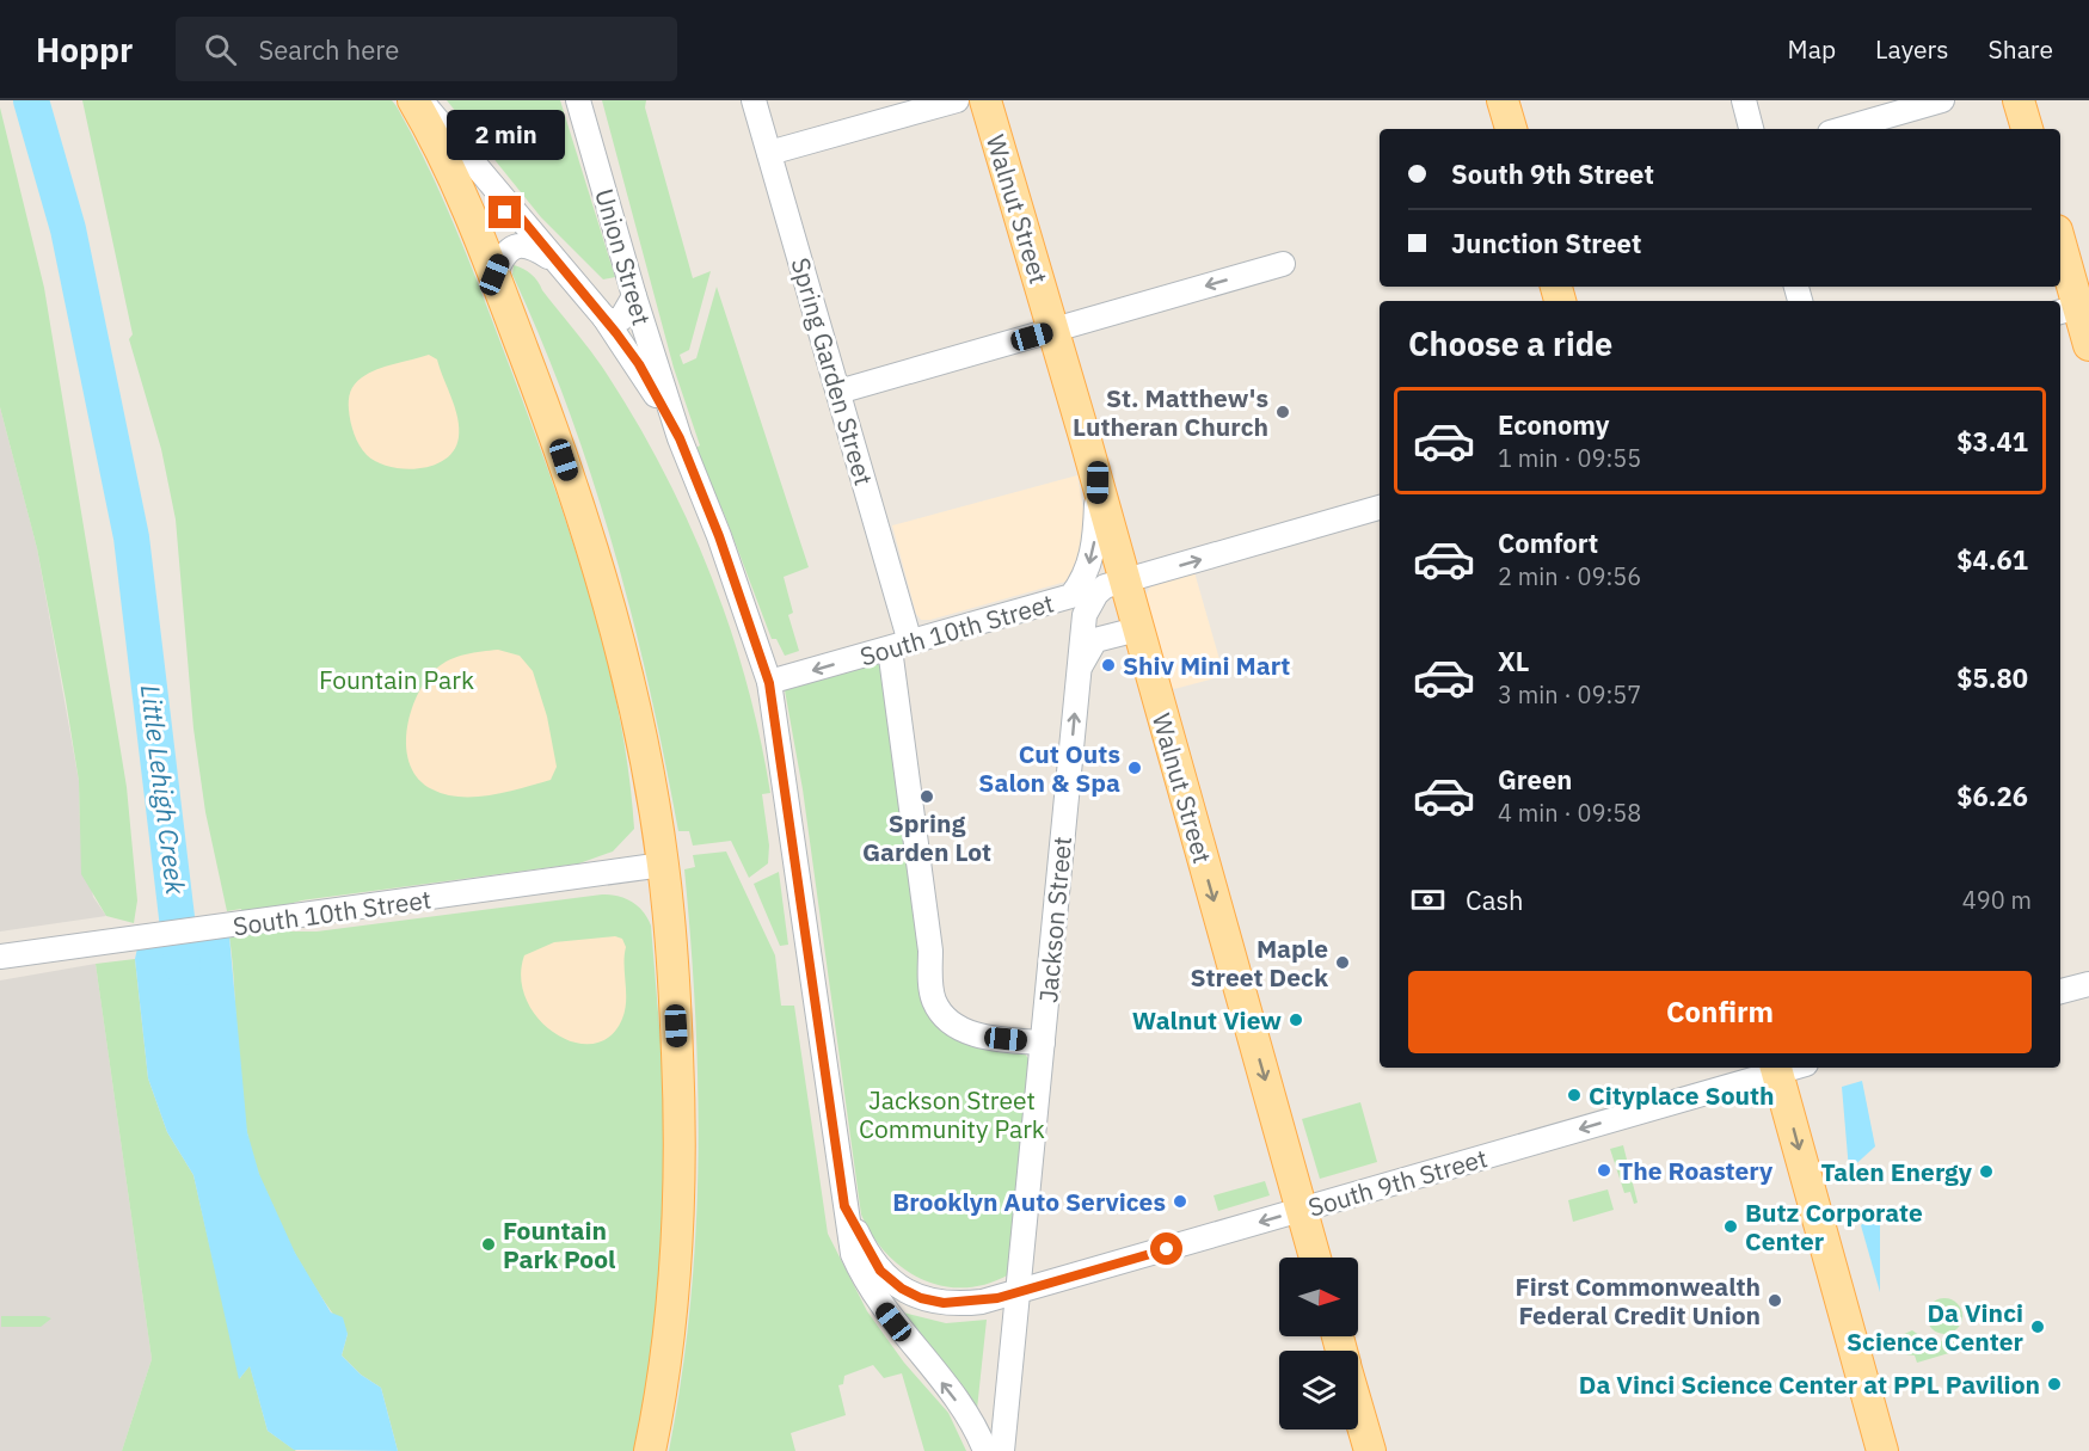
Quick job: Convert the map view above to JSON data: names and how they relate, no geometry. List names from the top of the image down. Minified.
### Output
{"streets":{"main road":["Walnut Street"],"street":["Union Street","Spring Garden Street","South 10th Street","Jackson Street","South 9th Street"]},"crossings":[["Walnut Street","South 10th Street"],["Walnut Street","Jackson Street"],["Walnut Street","South 9th Street"],["Union Street","South 10th Street"],["Union Street","Jackson Street"],["Union Street","South 9th Street"],["Spring Garden Street","South 10th Street"],["Spring Garden Street","Jackson Street"],["South 10th Street","Jackson Street"],["Jackson Street","South 9th Street"]],"one_way":["Walnut Street","Jackson Street","South 9th Street"],"water":["Little Lehigh Creek"],"parks":["Fountain Park","Jackson Street Community Park"],"places":["St. Matthew's Lutheran Church","Shiv Mini Mart","Cut Outs Salon & Spa","Spring Garden Lot","Maple Street Deck","Walnut View","Cityplace South","The Roastery","Talen Energy","Brooklyn Auto Services","Butz Corporate Center","Fountain Park Pool","First Commonwealth Federal Credit Union","Da Vinci Science Center","Da Vinci Science Center at PPL Pavilion"],"north":"right","page":{"header":"Hoppr","search":"Search here","nav":["Map","Layers","Share"],"bubble":"2 min","banner":["South 9th Street","Junction Street"],"heading":"Choose a ride","list":[{"name":"Economy","note":"1 min · 09:55","value":"$3.41"},{"name":"Comfort","note":"2 min · 09:56","value":"$4.61"},{"name":"XL","note":"3 min · 09:57","value":"$5.80"},{"name":"Green","note":"4 min · 09:58","value":"$6.26"}],"pay":["Cash","490 m"],"buttons":"Confirm"}}
